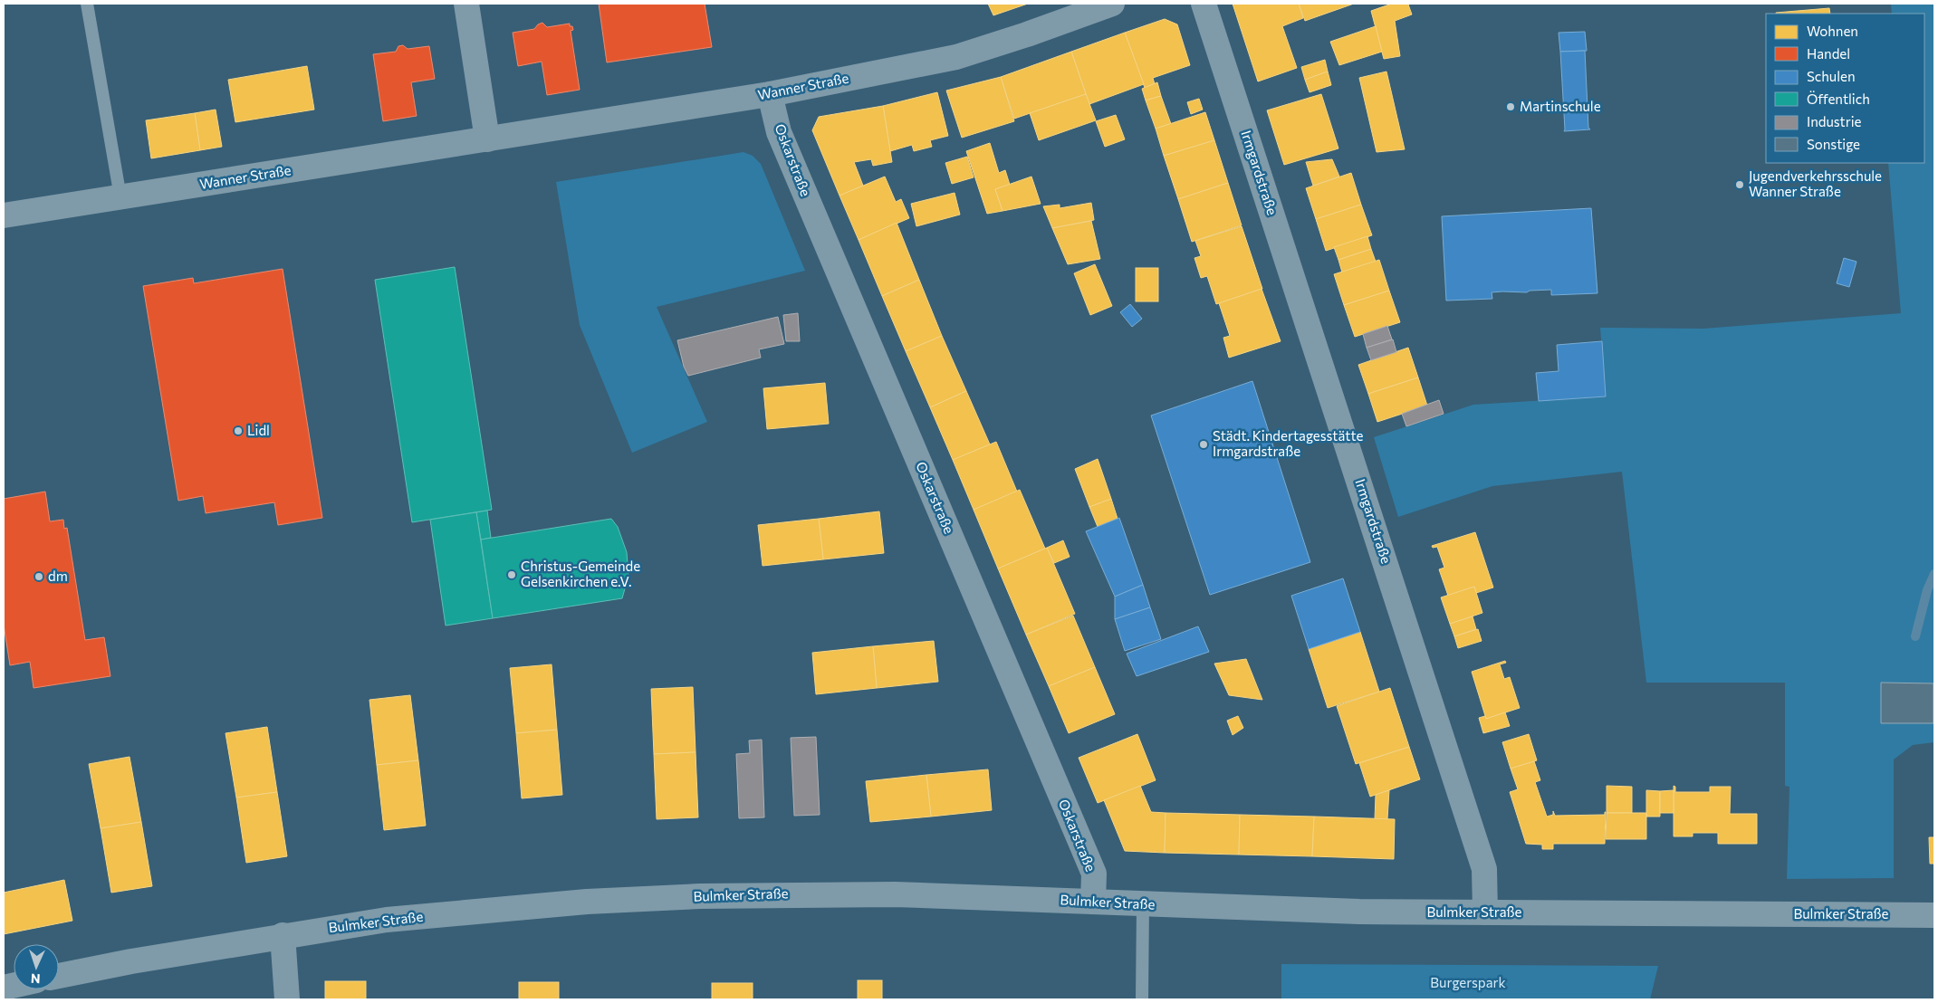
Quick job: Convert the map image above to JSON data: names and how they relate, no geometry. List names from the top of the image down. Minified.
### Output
{"streets":{"street":["Wanner Straße","Oskarstraße","Irmgardstraße","Bulmker Straße"]},"crossings":[["Wanner Straße","Oskarstraße"],["Oskarstraße","Bulmker Straße"],["Irmgardstraße","Bulmker Straße"]],"parks":["Burgerspark"],"places":["Martinschule","Jugendverkehrsschule Wanner Straße","Lidl","Städt. Kindertagesstätte Irmgardstraße","Christus-Gemeinde Gelsenkirchen e.V.","dm"],"legend":["Wohnen","Handel","Schulen","Öffentlich","Industrie","Sonstige"],"north":"bottom"}
